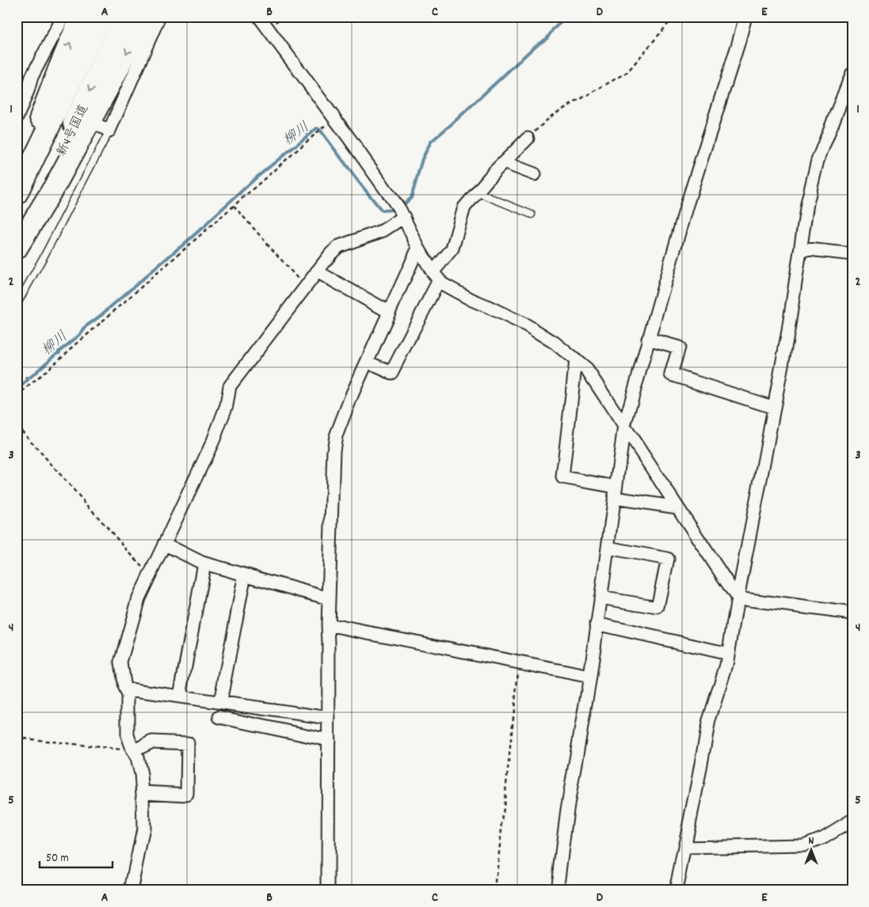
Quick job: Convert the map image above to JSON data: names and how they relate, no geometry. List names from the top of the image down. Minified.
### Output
{"streets":{"highway":["新4号国道"]},"water":["柳川"],"scale_bar":"50 m","north":"top","grid":{"columns":["A","B","C","D","E"],"rows":["1","2","3","4","5"]}}
